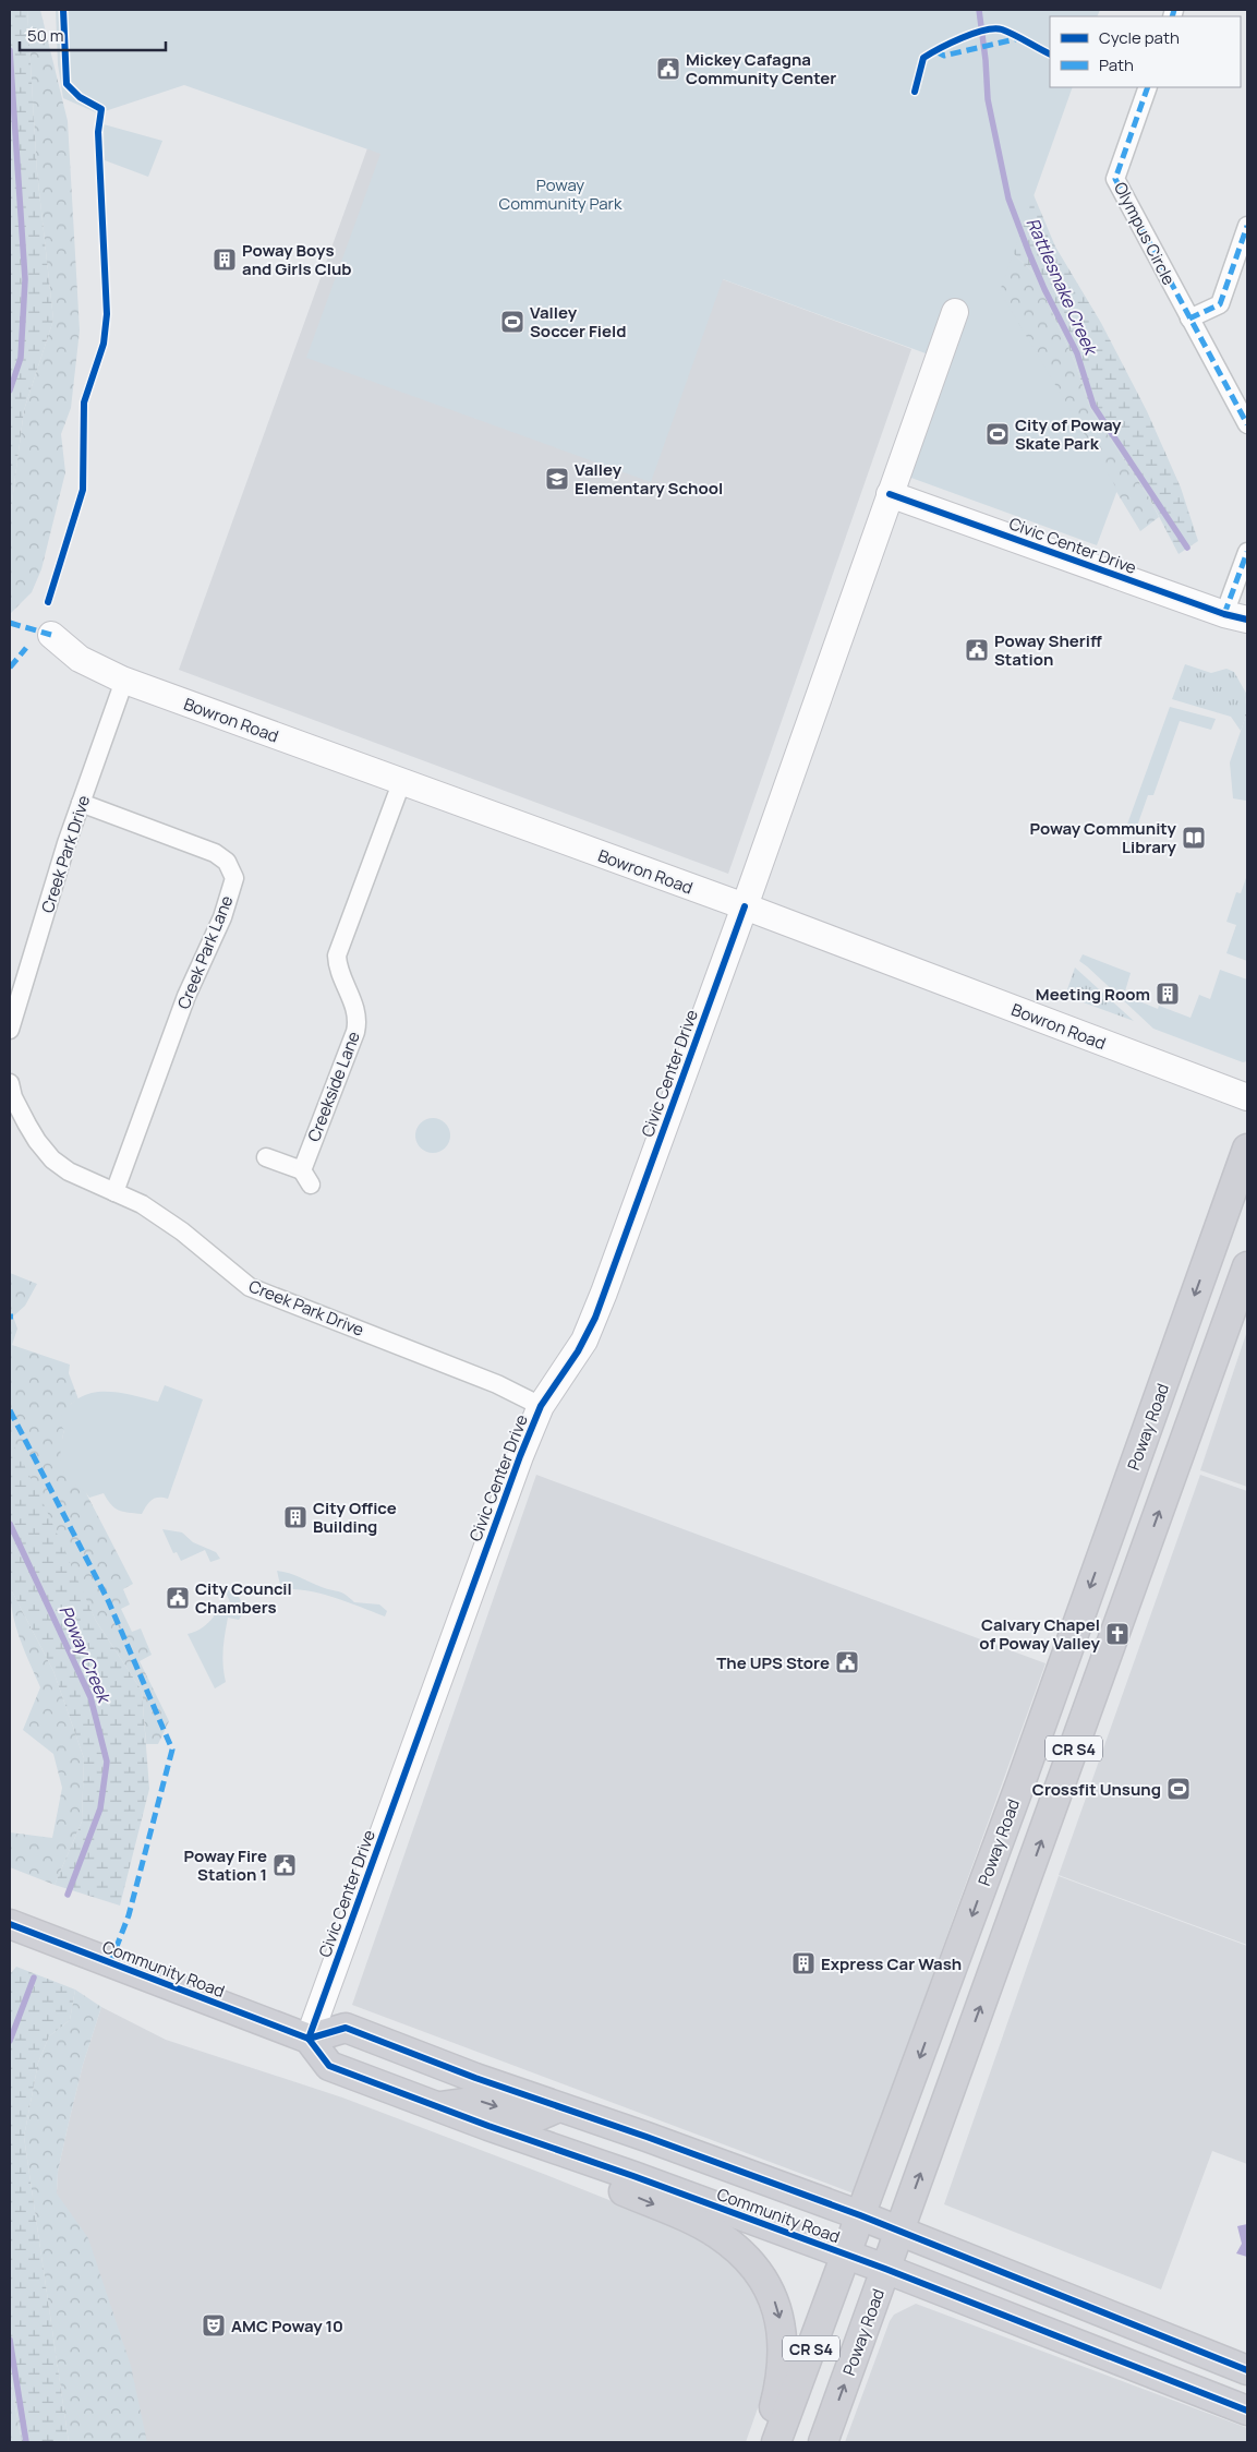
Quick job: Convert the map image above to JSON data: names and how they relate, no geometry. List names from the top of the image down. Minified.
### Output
{"streets":{"main road":["Poway Road","CR S4","Community Road"],"street":["Olympus Circle","Civic Center Drive","Bowron Road","Creek Park Drive","Creek Park Lane","Creekside Lane"]},"crossings":[["Civic Center Drive","Bowron Road"],["Civic Center Drive","Creek Park Drive"],["Civic Center Drive","Community Road"],["Bowron Road","Creek Park Drive"],["Bowron Road","Creekside Lane"],["Creek Park Drive","Creek Park Lane"],["Poway Road","Community Road"]],"water":["Rattlesnake Creek","Poway Creek"],"parks":["Poway Community Park"],"places":{"public building":["Mickey Cafagna Community Center","Poway Sheriff Station","City Council Chambers","The UPS Store","Poway Fire Station 1"],"building":["Poway Boys and Girls Club","Meeting Room","City Office Building","Express Car Wash"],"sports":["Valley Soccer Field","City of Poway Skate Park","Crossfit Unsung"],"school or university":["Valley Elementary School"],"library":["Poway Community Library"],"church":["Calvary Chapel of Poway Valley"],"theatre":["AMC Poway 10"]},"legend":["Cycle path","Path"],"scale_bar":"50 m"}
